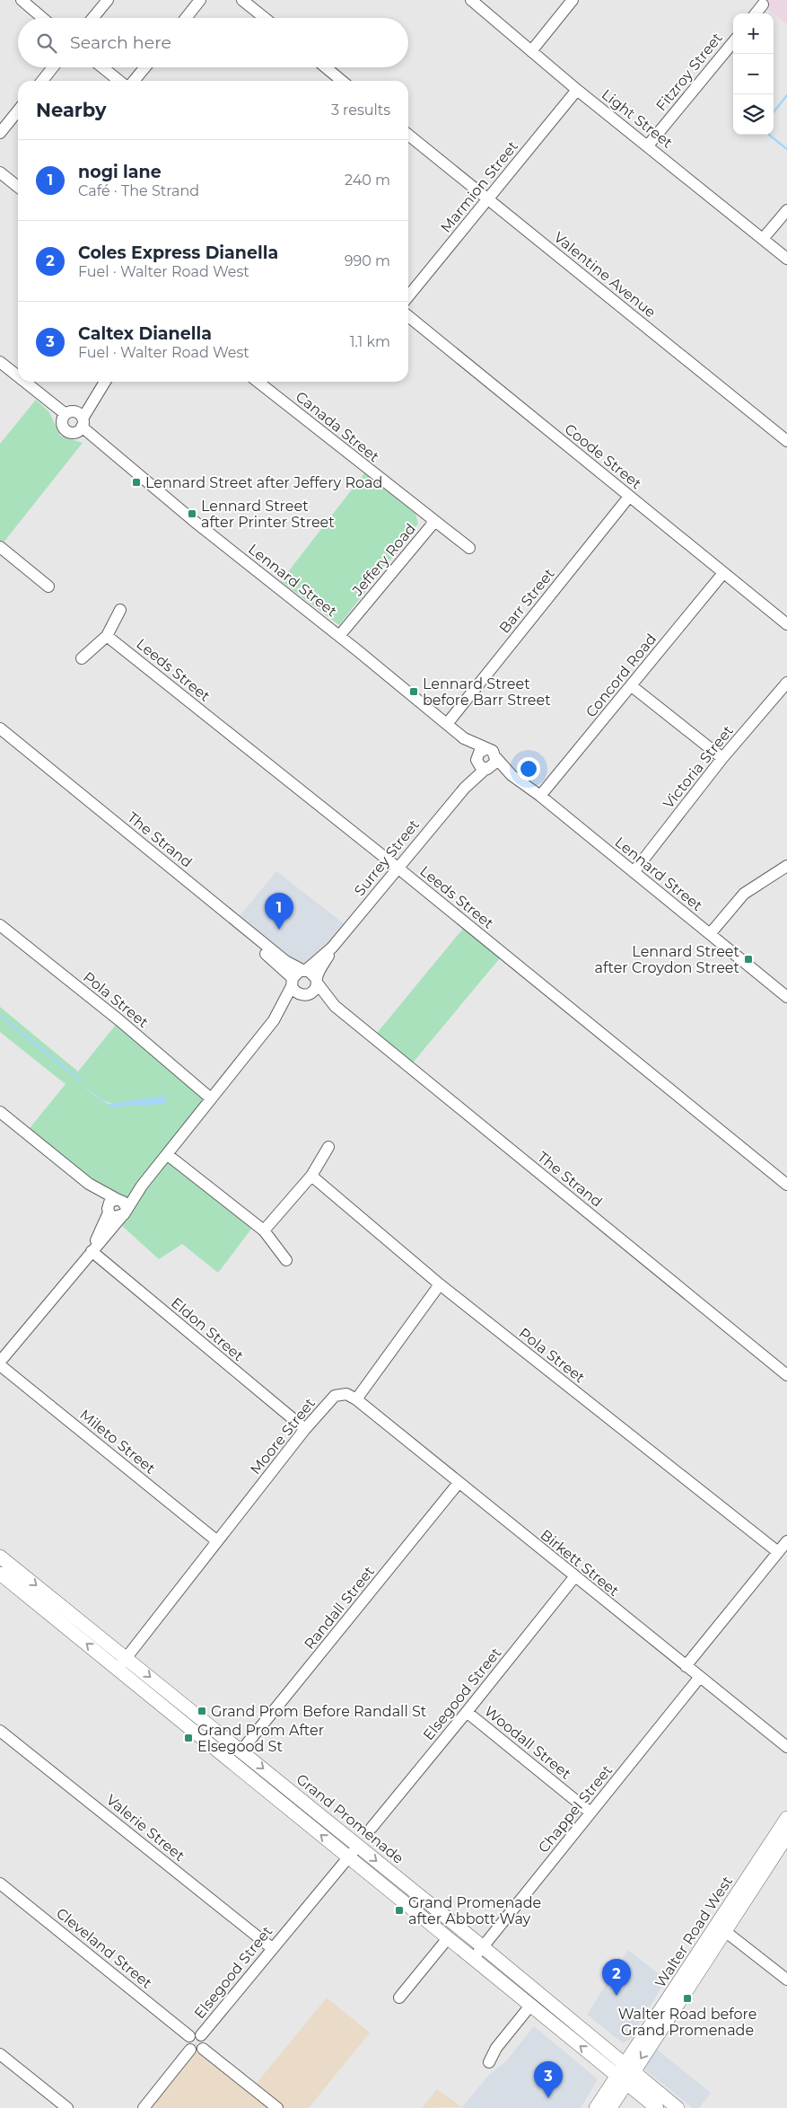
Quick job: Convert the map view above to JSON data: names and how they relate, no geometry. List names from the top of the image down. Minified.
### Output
{"streets":{"main road":["Grand Promenade","Walter Road West"],"street":["Fitzroy Street","Light Street","Marmion Street","Valentine Avenue","Canada Street","Coode Street","Jeffery Road","Lennard Street","Barr Street","Leeds Street","Concord Road","Victoria Street","The Strand","Surrey Street","Pola Street","Eldon Street","Moore Street","Mileto Street","Birkett Street","Randall Street","Elsegood Street","Woodall Street","Chappel Street","Valerie Street","Cleveland Street"]},"crossings":[["Fitzroy Street","Light Street"],["Light Street","Marmion Street"],["Marmion Street","Valentine Avenue"],["Canada Street","Jeffery Road"],["Coode Street","Barr Street"],["Coode Street","Concord Road"],["Jeffery Road","Lennard Street"],["Lennard Street","Barr Street"],["Lennard Street","Concord Road"],["Lennard Street","Victoria Street"],["Lennard Street","Surrey Street"],["Leeds Street","Surrey Street"],["The Strand","Surrey Street"],["Eldon Street","Moore Street"],["Moore Street","Mileto Street"],["Moore Street","Birkett Street"],["Moore Street","Grand Promenade"],["Birkett Street","Randall Street"],["Birkett Street","Elsegood Street"],["Birkett Street","Chappel Street"],["Randall Street","Grand Promenade"],["Elsegood Street","Woodall Street"],["Elsegood Street","Grand Promenade"],["Elsegood Street","Valerie Street"],["Elsegood Street","Cleveland Street"],["Woodall Street","Chappel Street"],["Chappel Street","Grand Promenade"],["Grand Promenade","Walter Road West"]],"places":{"transit":["Lennard Street after Jeffery Road","Lennard Street after Printer Street","Lennard Street before Barr Street","Lennard Street after Croydon Street","Grand Prom Before Randall St","Grand Prom After Elsegood St","Grand Promenade after Abbott Way","Walter Road before Grand Promenade"]},"page":{"map_buttons":["+","−"],"search":"Search here","heading":["Nearby","3 results"],"list":[{"mark":"1","name":"nogi lane","note":"Café · The Strand","value":"240 m"},{"mark":"2","name":"Coles Express Dianella","note":"Fuel · Walter Road West","value":"990 m"},{"mark":"3","name":"Caltex Dianella","note":"Fuel · Walter Road West","value":"1.1 km"}],"pins":["1","2","3"]}}
